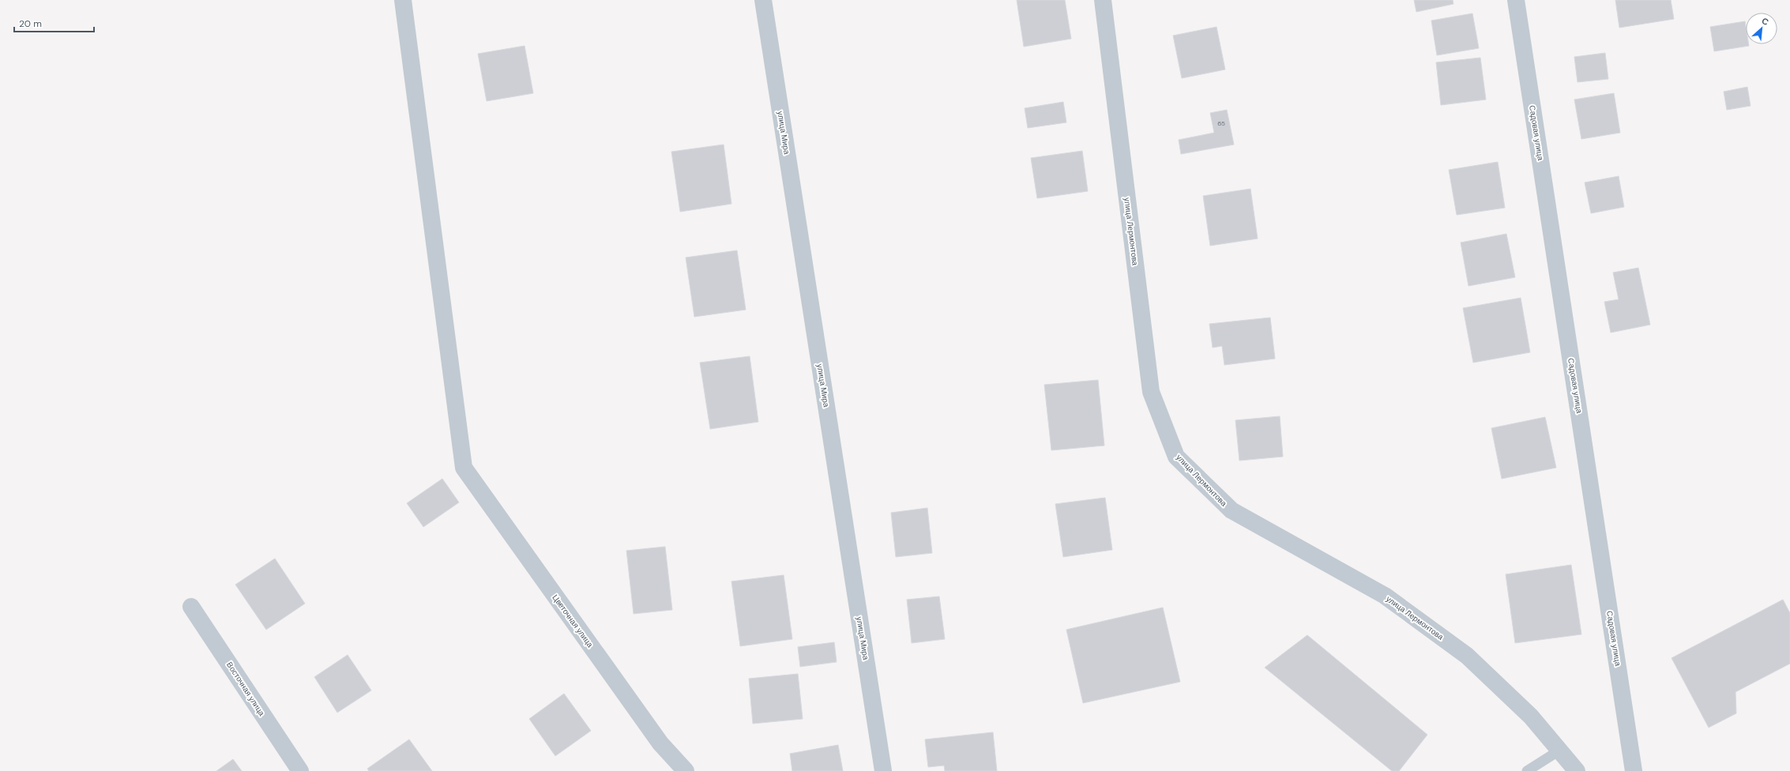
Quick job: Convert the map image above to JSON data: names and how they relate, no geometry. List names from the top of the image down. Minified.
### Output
{"streets":{"street":["улица Мира","Садовая улица","улица Лермонтова","Цветочная улица","Восточная улица"]},"house_numbers":["65"],"scale_bar":"20 m","north":"top right"}
